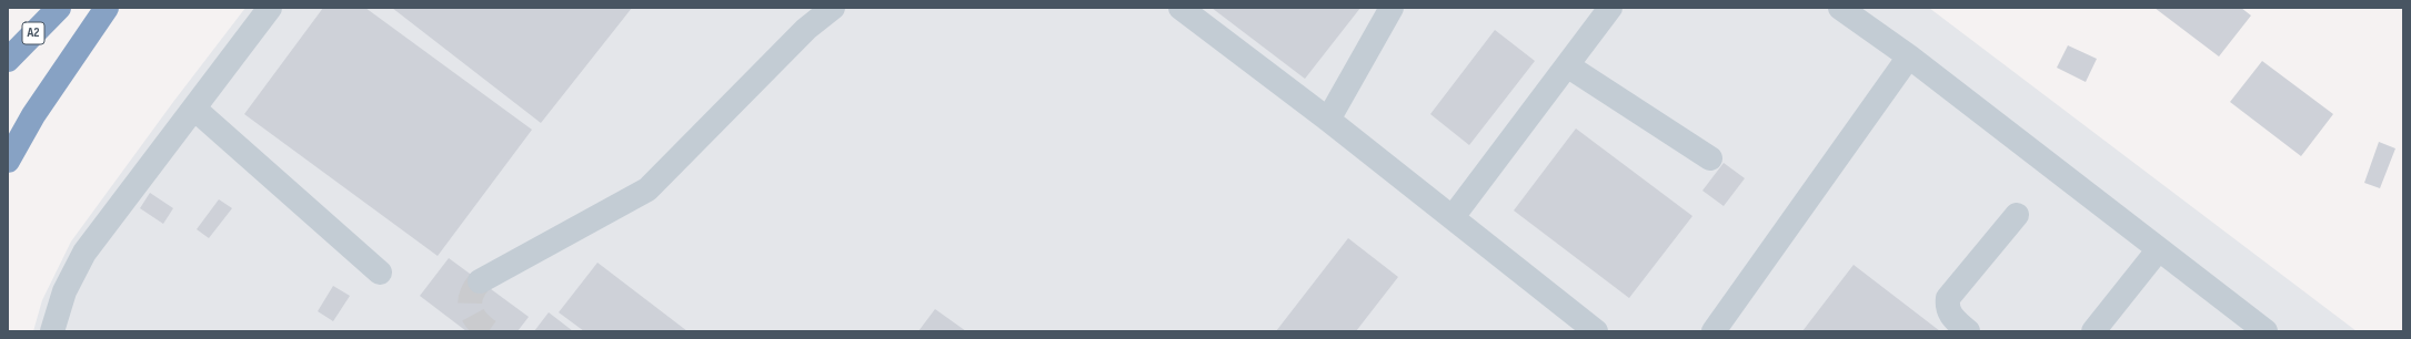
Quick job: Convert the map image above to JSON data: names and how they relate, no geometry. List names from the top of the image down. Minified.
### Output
{"streets":{"highway":["A2"]}}
